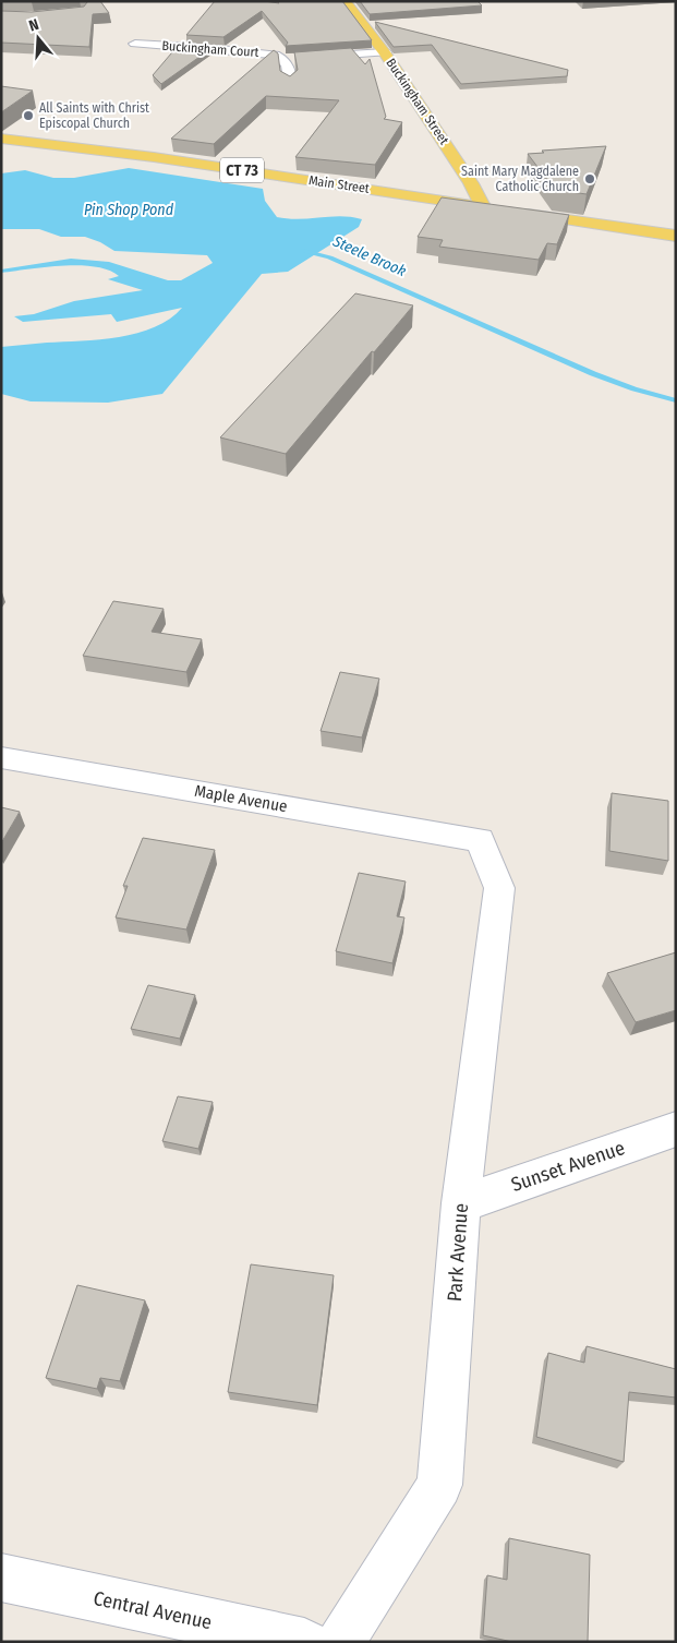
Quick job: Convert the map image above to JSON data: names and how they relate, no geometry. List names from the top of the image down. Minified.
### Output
{"streets":{"main road":["Buckingham Street","CT 73","Main Street"],"street":["Buckingham Court","Maple Avenue","Sunset Avenue","Park Avenue","Central Avenue"]},"crossings":[["Buckingham Court","Buckingham Street"],["Buckingham Street","Main Street"],["Maple Avenue","Park Avenue"],["Sunset Avenue","Park Avenue"]],"water":["Pin Shop Pond","Steele Brook"],"places":["All Saints with Christ Episcopal Church","Saint Mary Magdalene Catholic Church"],"north":"top"}
